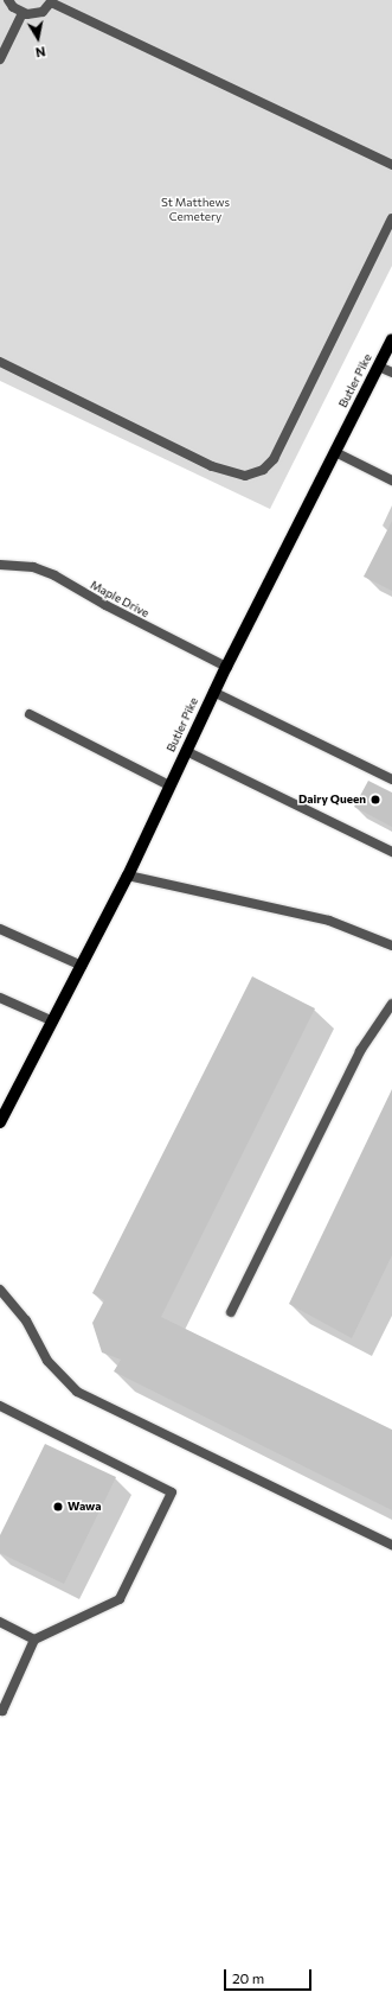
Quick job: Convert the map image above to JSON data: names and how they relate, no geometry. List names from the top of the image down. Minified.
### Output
{"streets":{"main road":["Butler Pike"],"street":["Maple Drive"]},"crossings":[["Butler Pike","Maple Drive"]],"parks":["St Matthews Cemetery"],"places":["Dairy Queen","Wawa"],"scale_bar":"20 m","north":"bottom"}
